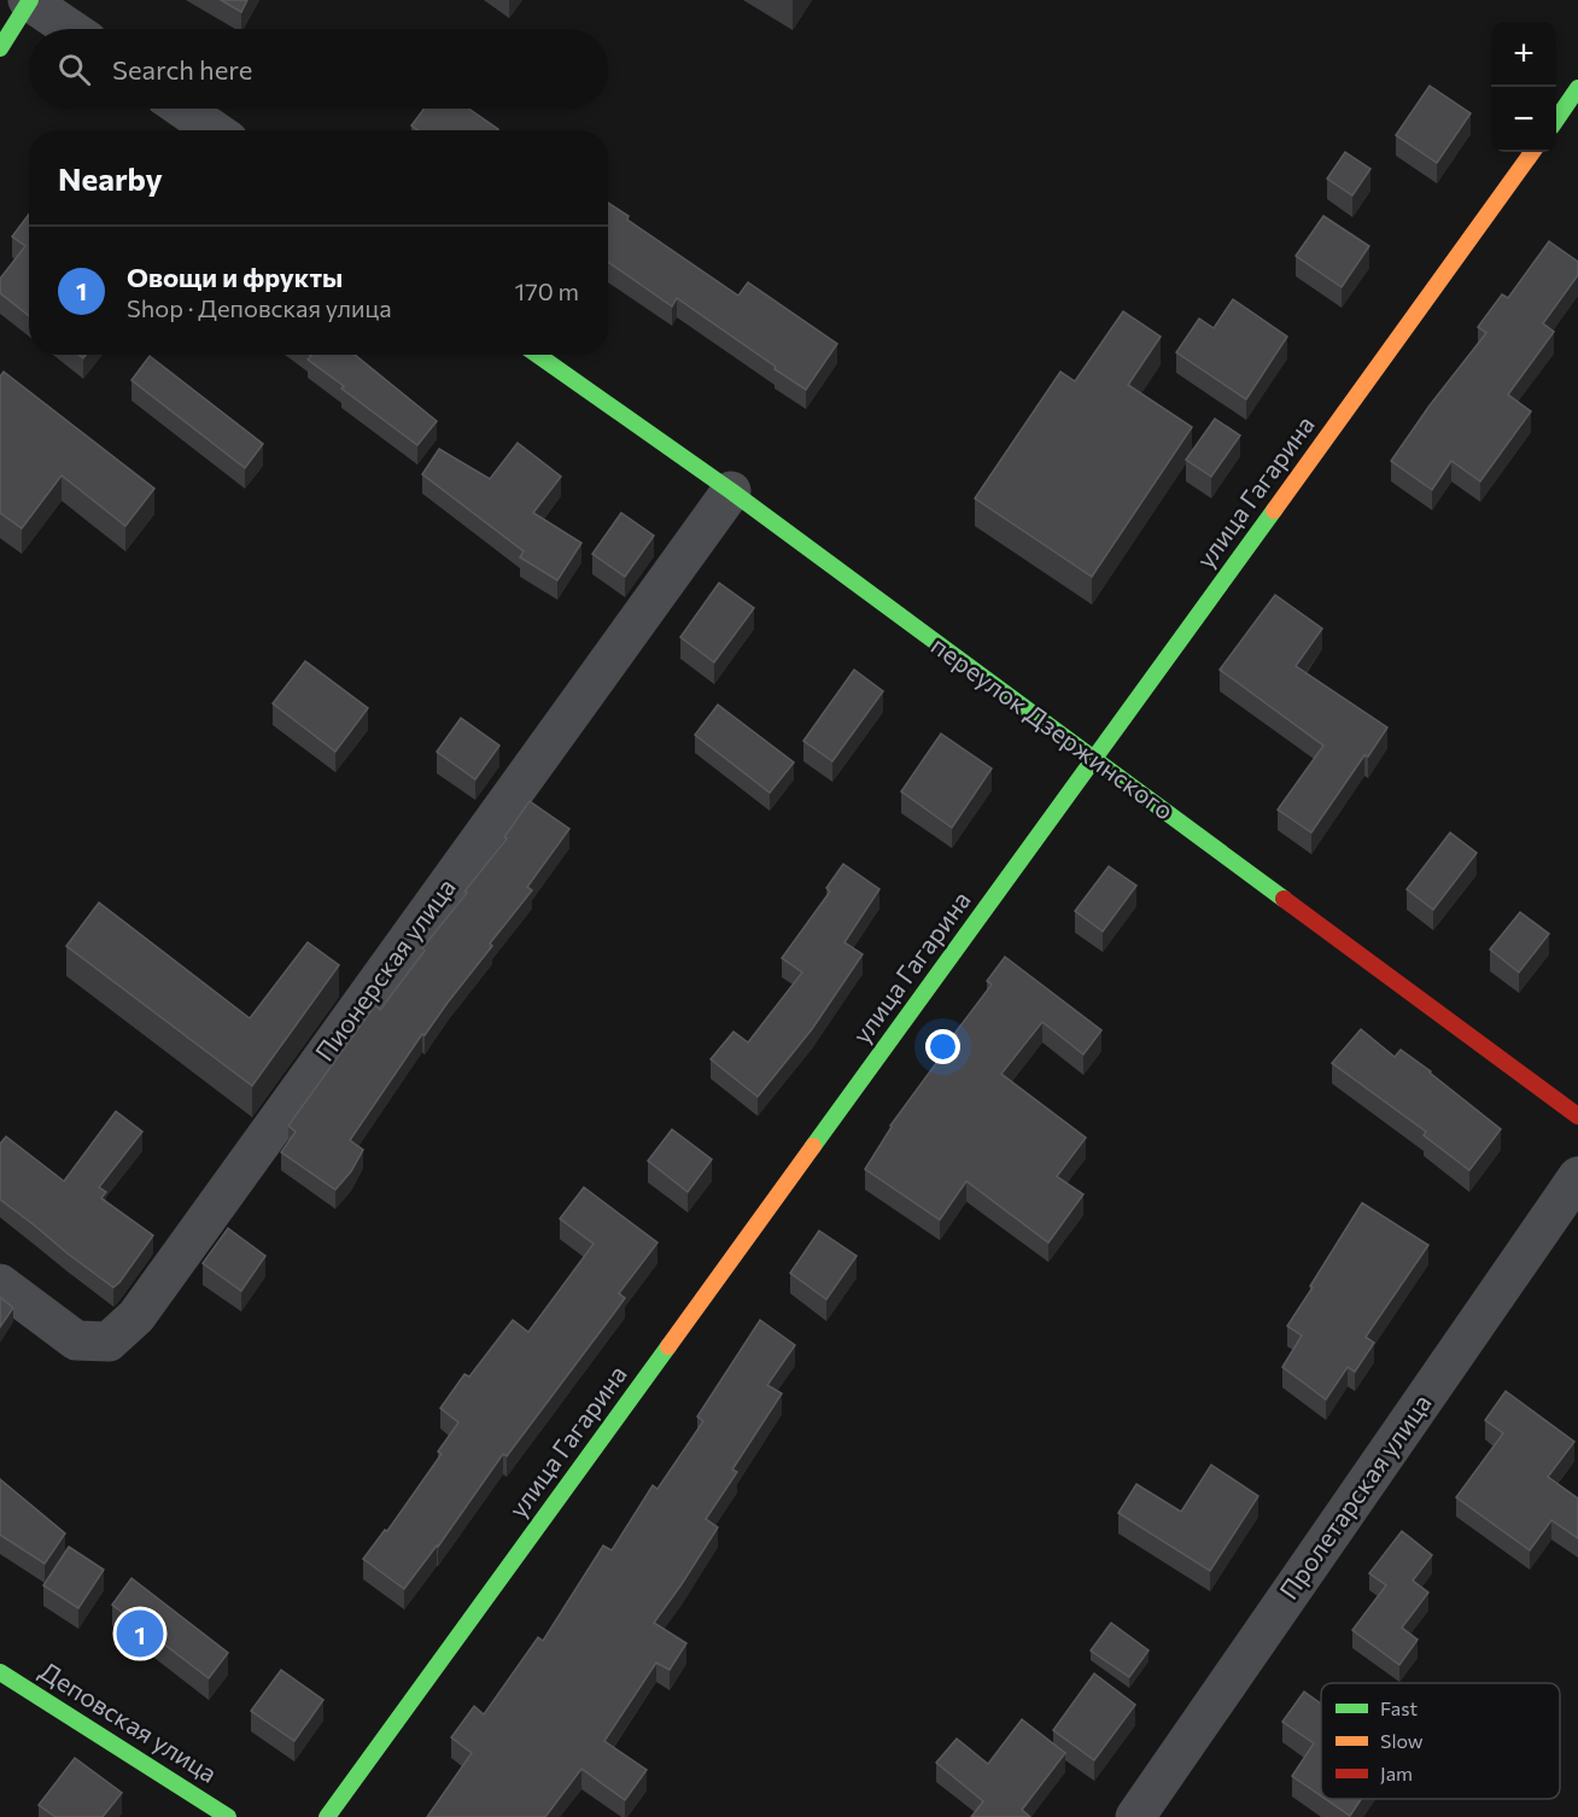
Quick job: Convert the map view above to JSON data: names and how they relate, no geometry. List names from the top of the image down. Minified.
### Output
{"streets":{"street":["улица Гагарина","переулок Дзержинского","Пионерская улица","Пролетарская улица","Деповская улица"]},"crossings":[["улица Гагарина","переулок Дзержинского"],["переулок Дзержинского","Пионерская улица"]],"legend":["Fast","Slow","Jam"],"page":{"map_buttons":["+","−"],"search":"Search here","heading":"Nearby","list":[{"mark":"1","name":"Овощи и фрукты","note":"Shop · Деповская улица","value":"170 m"}],"pins":"1"}}
